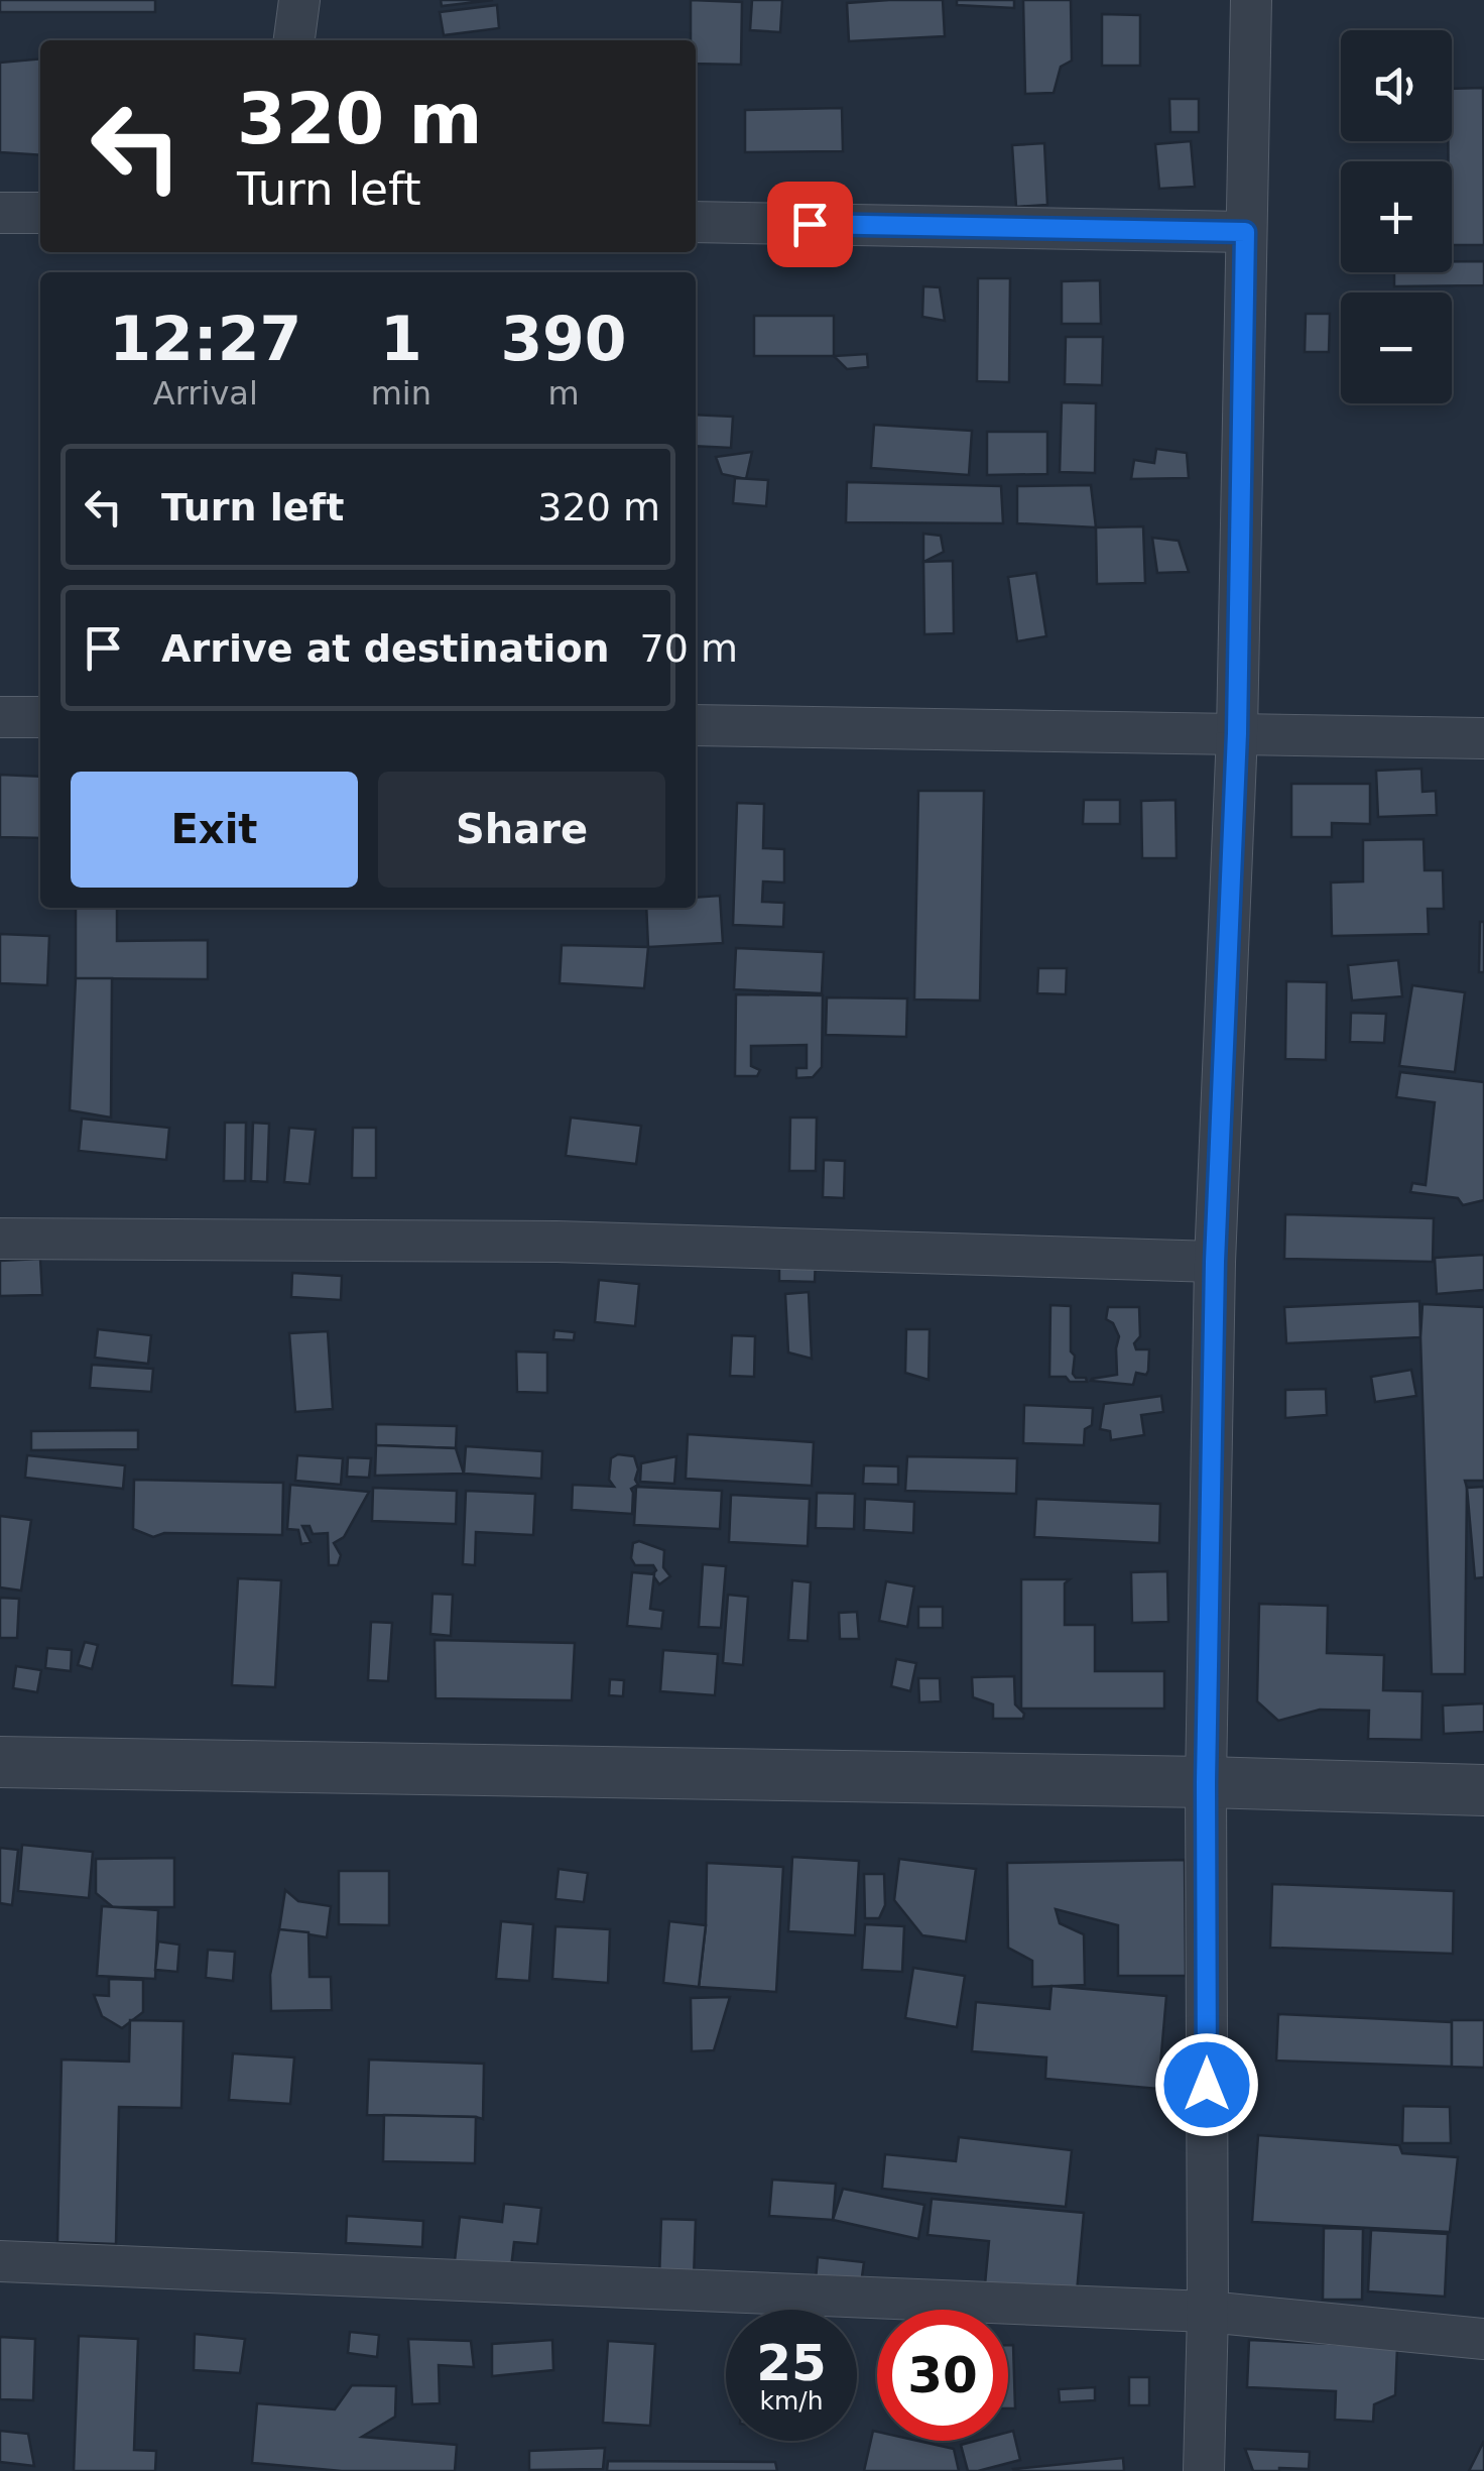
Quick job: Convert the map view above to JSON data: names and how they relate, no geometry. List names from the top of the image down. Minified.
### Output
{"page":{"map_buttons":["+","−"],"turn":["320 m","Turn left"],"eta":["12:27","Arrival","1","min","390","m"],"list":[{"name":"Turn left","value":"320 m"},{"name":"Arrive at destination","value":"70 m"}],"buttons":["Exit","Share"],"speed":"25 km/h","limit":"30"}}
